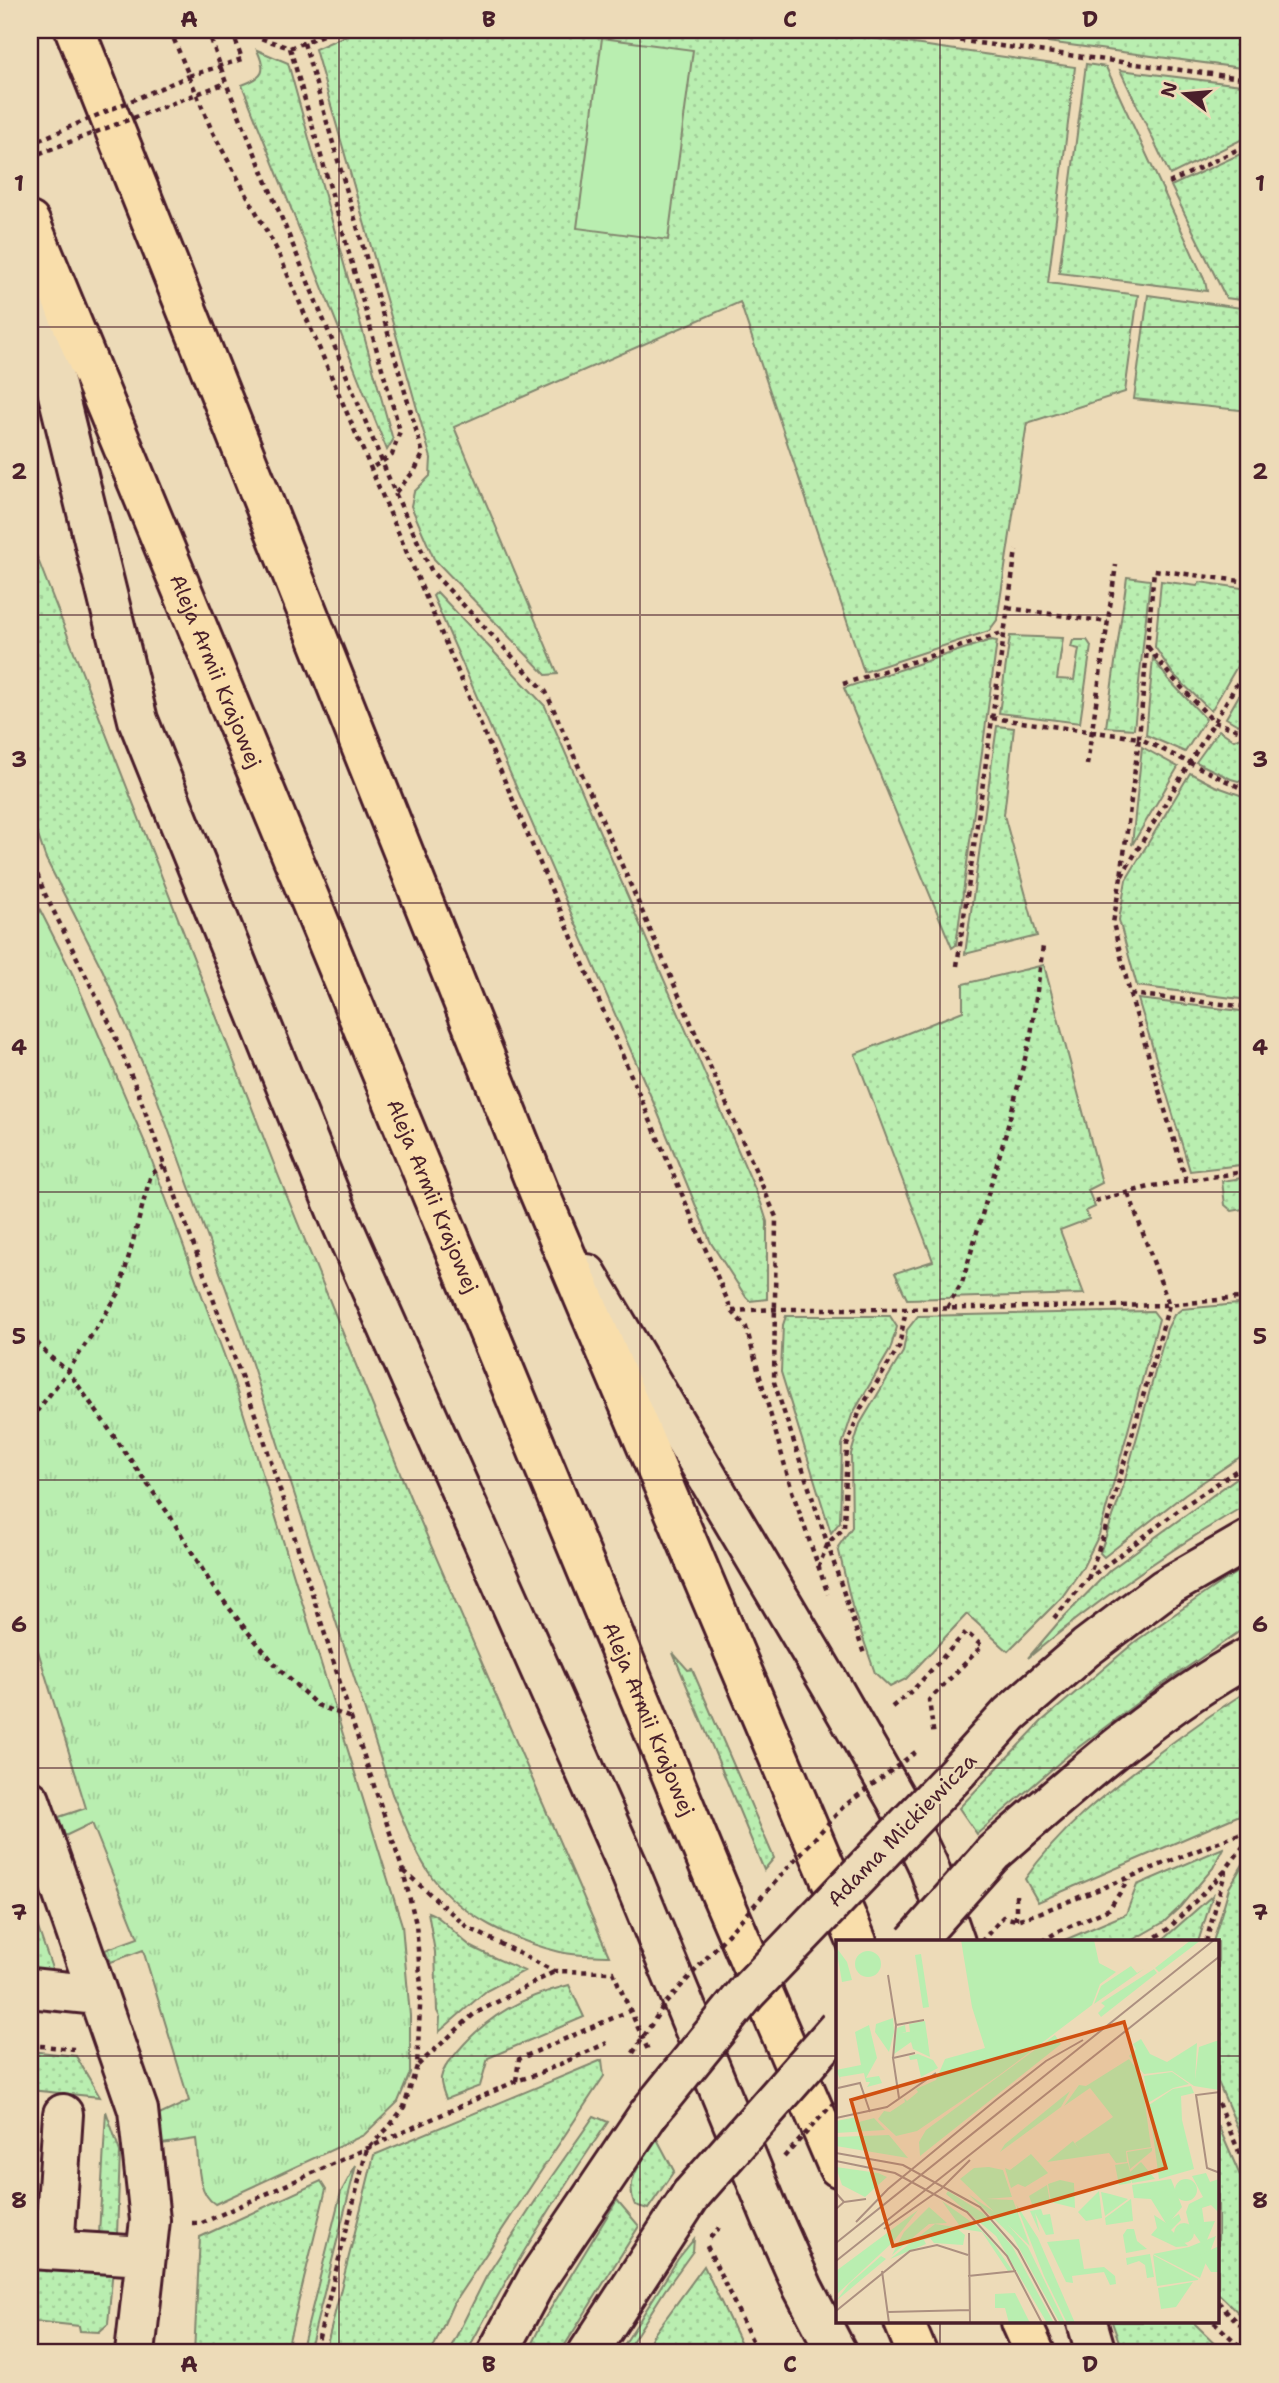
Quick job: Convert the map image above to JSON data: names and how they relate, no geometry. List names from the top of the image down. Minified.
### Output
{"streets":{"highway":["Aleja Armii Krajowej"],"street":["Adama Mickiewicza"]},"north":"left","grid":{"columns":["A","B","C","D"],"rows":["1","2","3","4","5","6","7","8"]}}
